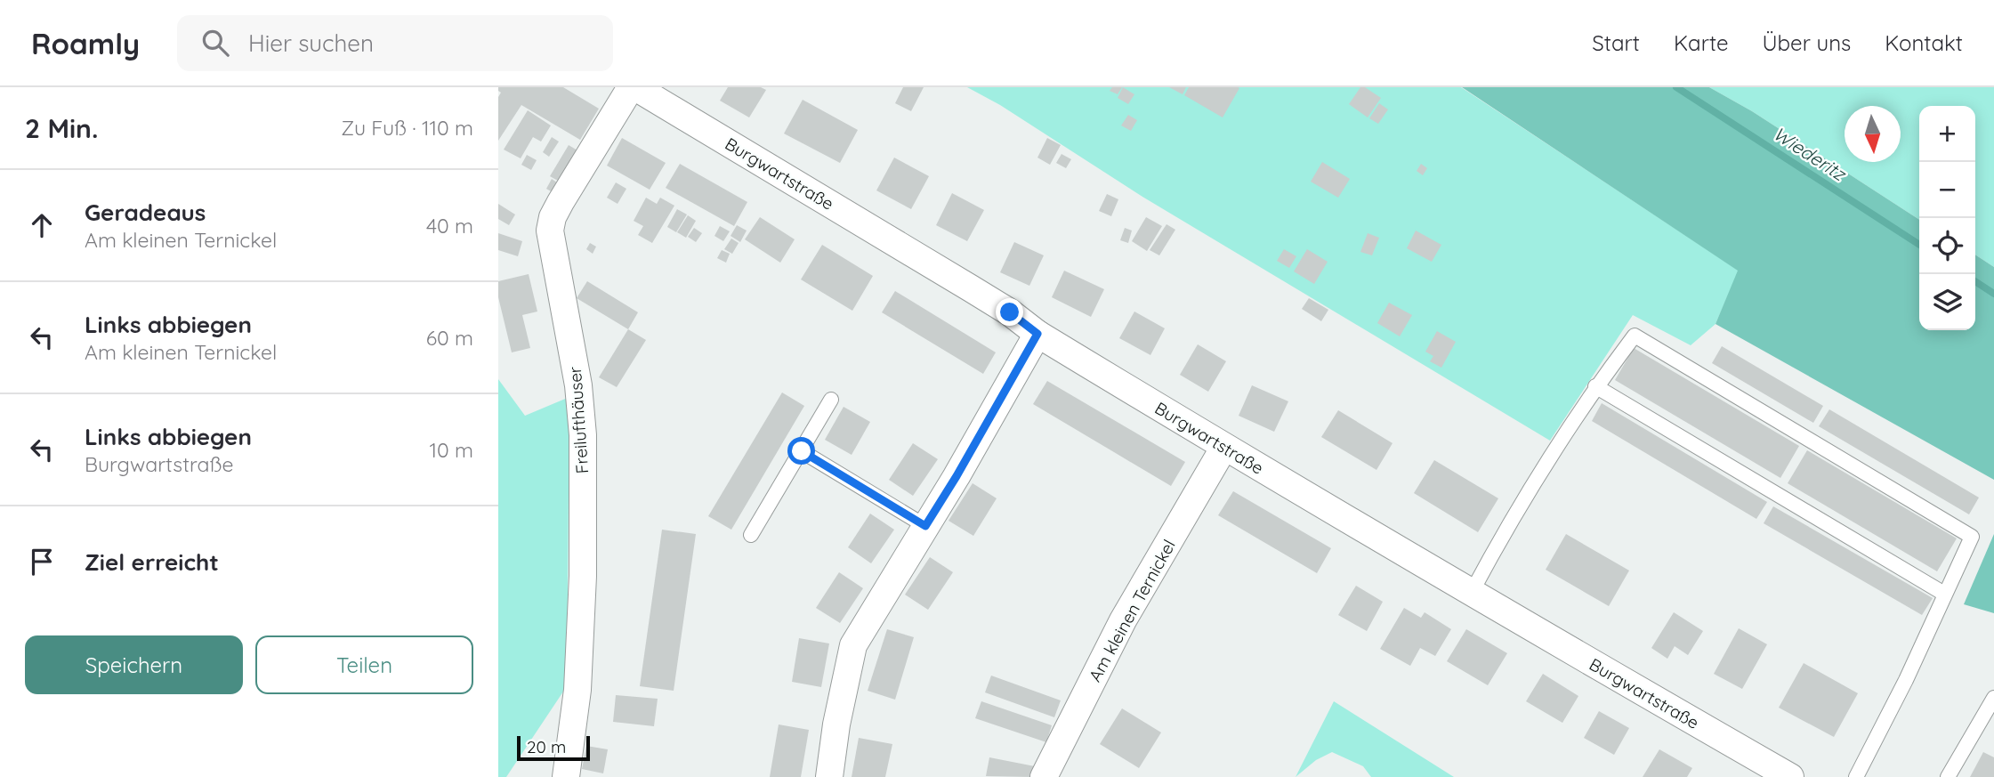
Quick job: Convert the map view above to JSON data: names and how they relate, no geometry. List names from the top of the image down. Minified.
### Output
{"streets":{"street":["Burgwartstraße","Freilufthäuser","Am kleinen Ternickel"]},"crossings":[["Burgwartstraße","Freilufthäuser"],["Burgwartstraße","Am kleinen Ternickel"]],"water":["Wiederitz"],"scale_bar":"20 m","north":"bottom","page":{"header":"Roamly","search":"Hier suchen","nav":["Start","Karte","Über uns","Kontakt"],"heading":["2 Min.","Zu Fuß · 110 m"],"map_buttons":["+","−"],"list":[["Geradeaus","Am kleinen Ternickel","40 m"],["Links abbiegen","Am kleinen Ternickel","60 m"],["Links abbiegen","Burgwartstraße","10 m"],"Ziel erreicht"],"buttons":["Speichern","Teilen"],"scale":"20 m"}}
